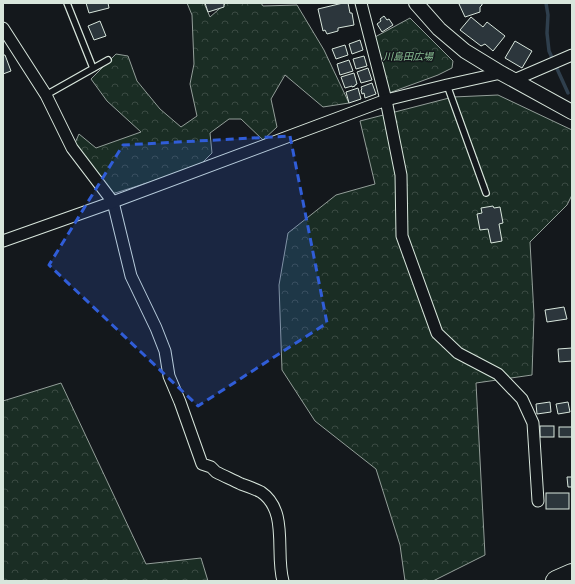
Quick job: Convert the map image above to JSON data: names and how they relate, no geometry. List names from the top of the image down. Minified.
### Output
{"parks":["川島田広場"]}
